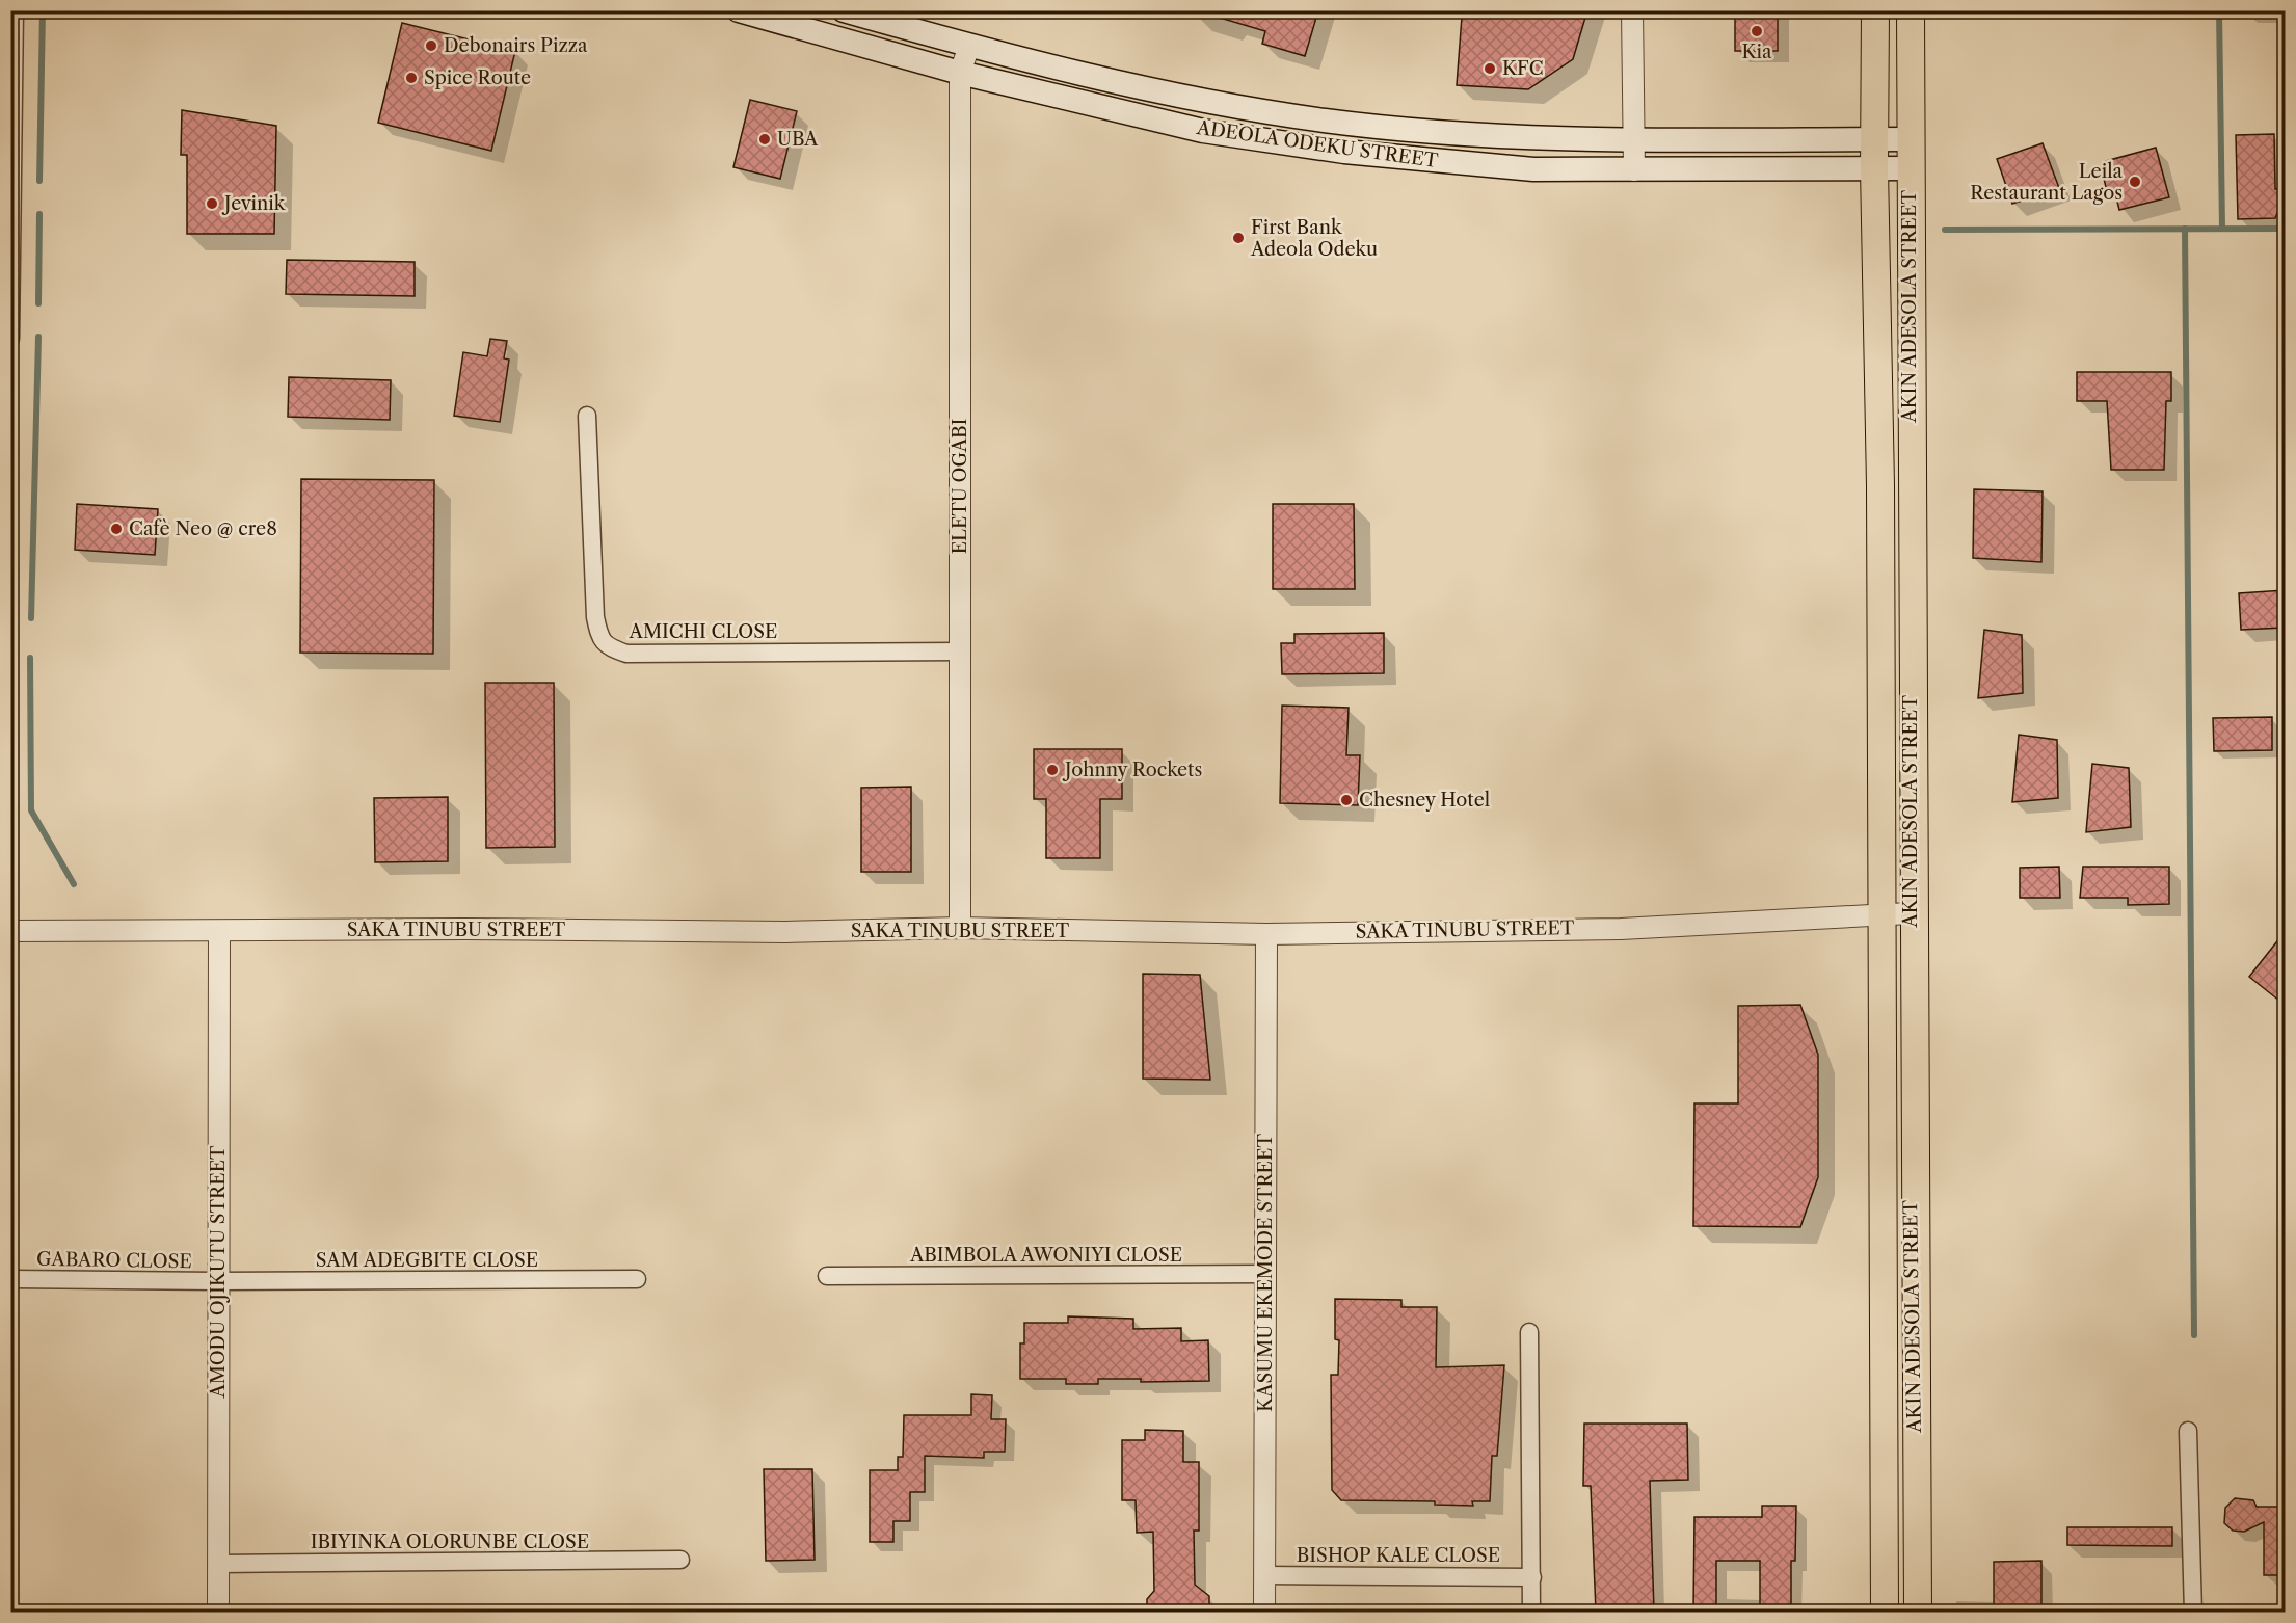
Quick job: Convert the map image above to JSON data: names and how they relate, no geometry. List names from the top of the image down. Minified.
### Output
{"streets":{"main road":["ADEOLA ODEKU STREET","AKIN ADESOLA STREET"],"street":["ELETU OGABI","AMICHI CLOSE","SAKA TINUBU STREET","ABIMBOLA AWONIYI CLOSE","GABARO CLOSE","SAM ADEGBITE CLOSE","AMODU OJIKUTU STREET","KASUMU EKEMODE STREET","IBIYINKA OLORUNBE CLOSE","BISHOP KALE CLOSE"]},"crossings":[["ADEOLA ODEKU STREET","AKIN ADESOLA STREET"],["ADEOLA ODEKU STREET","ELETU OGABI"],["AKIN ADESOLA STREET","SAKA TINUBU STREET"],["ELETU OGABI","AMICHI CLOSE"],["ELETU OGABI","SAKA TINUBU STREET"],["SAKA TINUBU STREET","AMODU OJIKUTU STREET"],["SAKA TINUBU STREET","KASUMU EKEMODE STREET"],["ABIMBOLA AWONIYI CLOSE","KASUMU EKEMODE STREET"],["GABARO CLOSE","SAM ADEGBITE CLOSE"],["GABARO CLOSE","AMODU OJIKUTU STREET"],["SAM ADEGBITE CLOSE","AMODU OJIKUTU STREET"],["AMODU OJIKUTU STREET","IBIYINKA OLORUNBE CLOSE"],["KASUMU EKEMODE STREET","BISHOP KALE CLOSE"]],"places":["Kia","Debonairs Pizza","KFC","Spice Route","UBA","Leila Restaurant Lagos","Jevinik","First Bank Adeola Odeku","Cafè Neo @ cre8","Johnny Rockets","Chesney Hotel"]}
